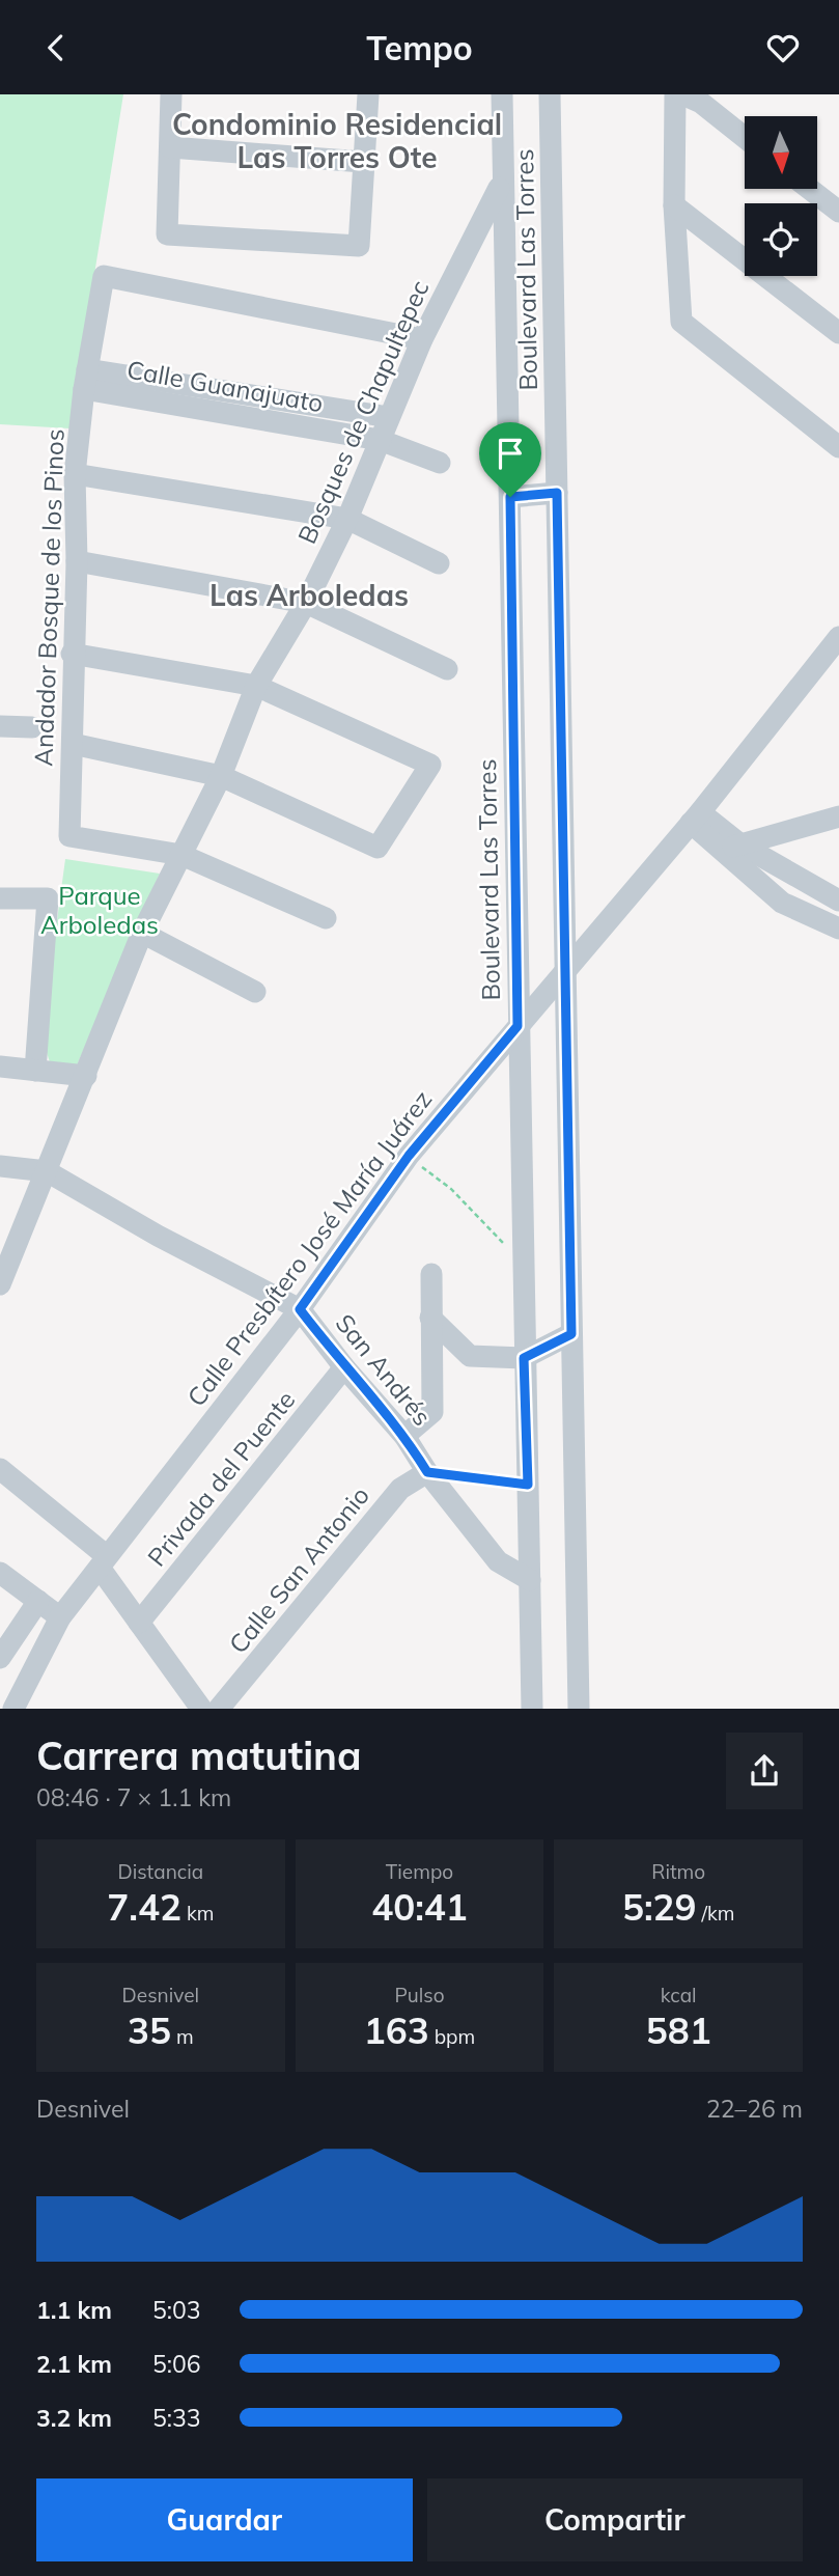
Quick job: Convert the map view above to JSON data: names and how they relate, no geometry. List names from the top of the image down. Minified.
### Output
{"streets":{"street":["Boulevard Las Torres","Calle Guanajuato","Bosques de Chapultepec","Andador Bosque de los Pinos","Calle Presbítero José María Juárez","San Andrés","Privada del Puente","Calle San Antonio"]},"crossings":[["Boulevard Las Torres","Bosques de Chapultepec"],["Boulevard Las Torres","Calle Presbítero José María Juárez"],["Boulevard Las Torres","San Andrés"],["Calle Guanajuato","Bosques de Chapultepec"],["Calle Guanajuato","Andador Bosque de los Pinos"],["Bosques de Chapultepec","Andador Bosque de los Pinos"],["Bosques de Chapultepec","San Andrés"],["Calle Presbítero José María Juárez","San Andrés"],["San Andrés","Privada del Puente"],["San Andrés","Calle San Antonio"]],"districts":["Condominio Residencial Las Torres Ote","Las Arboledas"],"parks":["Parque Arboledas"],"north":"bottom","page":{"header":"Tempo","heading":["Carrera matutina","08:46 · 7 × 1.1 km"],"stats":[["Distancia","7.42 km"],["Tiempo","40:41"],["Ritmo","5:29 /km"],["Desnivel","35 m"],["Pulso","163 bpm"],["kcal","581"]],"chart":["Desnivel","22–26 m"],"list":[{"name":"1.1 km","note":"5:03"},{"name":"2.1 km","note":"5:06"},{"name":"3.2 km","note":"5:33"}],"buttons":["Guardar","Compartir"]}}
